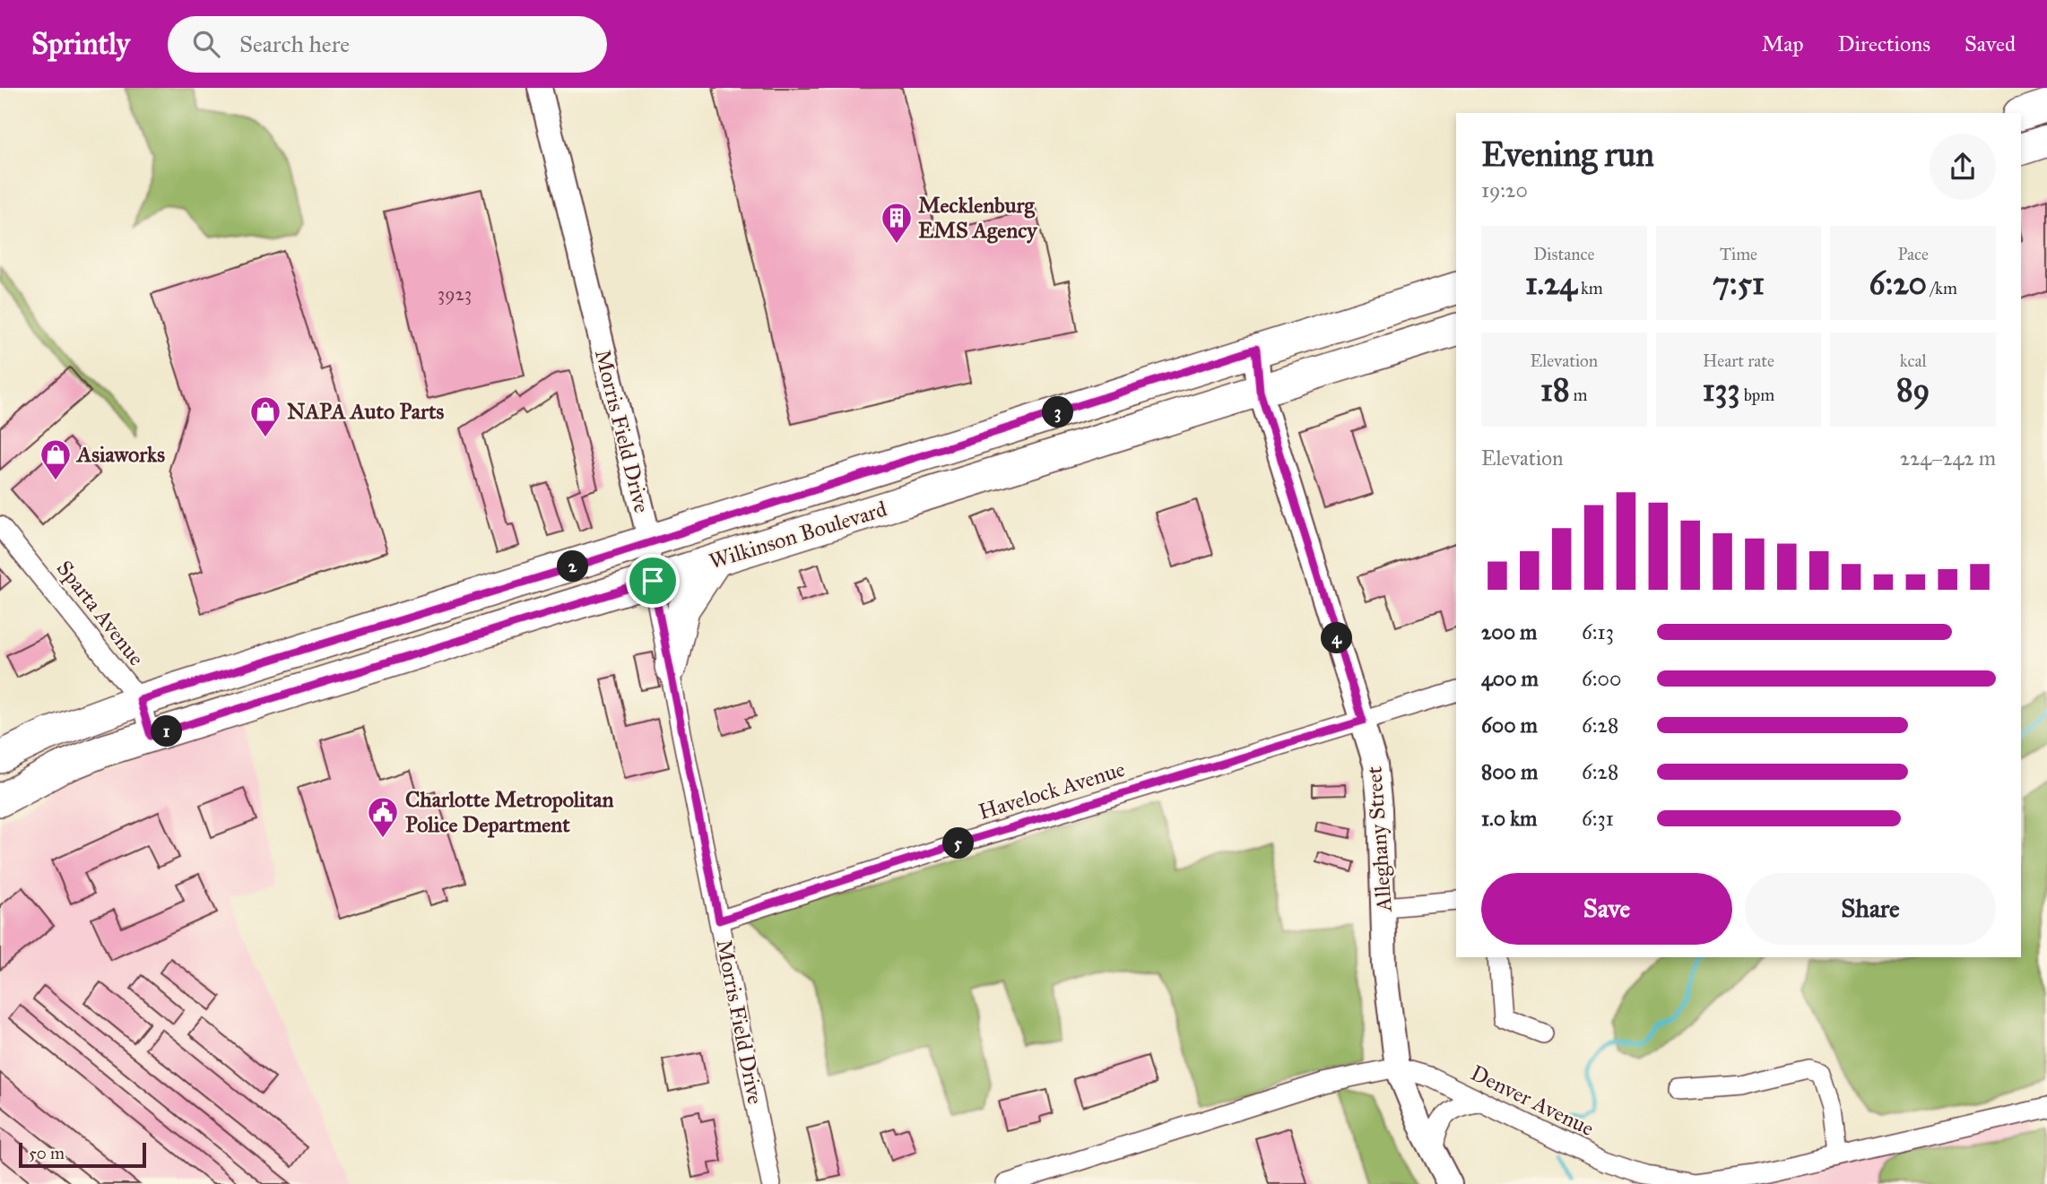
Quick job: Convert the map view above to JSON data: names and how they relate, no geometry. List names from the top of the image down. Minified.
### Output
{"streets":{"main road":["Wilkinson Boulevard"],"street":["Morris Field Drive","Sparta Avenue","Havelock Avenue","Alleghany Street","Denver Avenue"]},"crossings":[["Morris Field Drive","Wilkinson Boulevard"],["Morris Field Drive","Havelock Avenue"],["Wilkinson Boulevard","Sparta Avenue"],["Wilkinson Boulevard","Alleghany Street"],["Havelock Avenue","Alleghany Street"],["Alleghany Street","Denver Avenue"]],"places":{"building":["Mecklenburg EMS Agency"],"shop":["NAPA Auto Parts","Asiaworks"],"public building":["Charlotte Metropolitan Police Department"]},"house_numbers":["3923"],"scale_bar":"50 m","page":{"header":"Sprintly","search":"Search here","nav":["Map","Directions","Saved"],"heading":["Evening run","19:20"],"stats":[["Distance","1.24 km"],["Time","7:51"],["Pace","6:20 /km"],["Elevation","18 m"],["Heart rate","133 bpm"],["kcal","89"]],"pins":["3","2","4","1","5"],"chart":["Elevation","224–242 m"],"list":[{"name":"200 m","note":"6:13"},{"name":"400 m","note":"6:00"},{"name":"600 m","note":"6:28"},{"name":"800 m","note":"6:28"},{"name":"1.0 km","note":"6:31"}],"buttons":["Save","Share"],"scale":"50 m"}}
